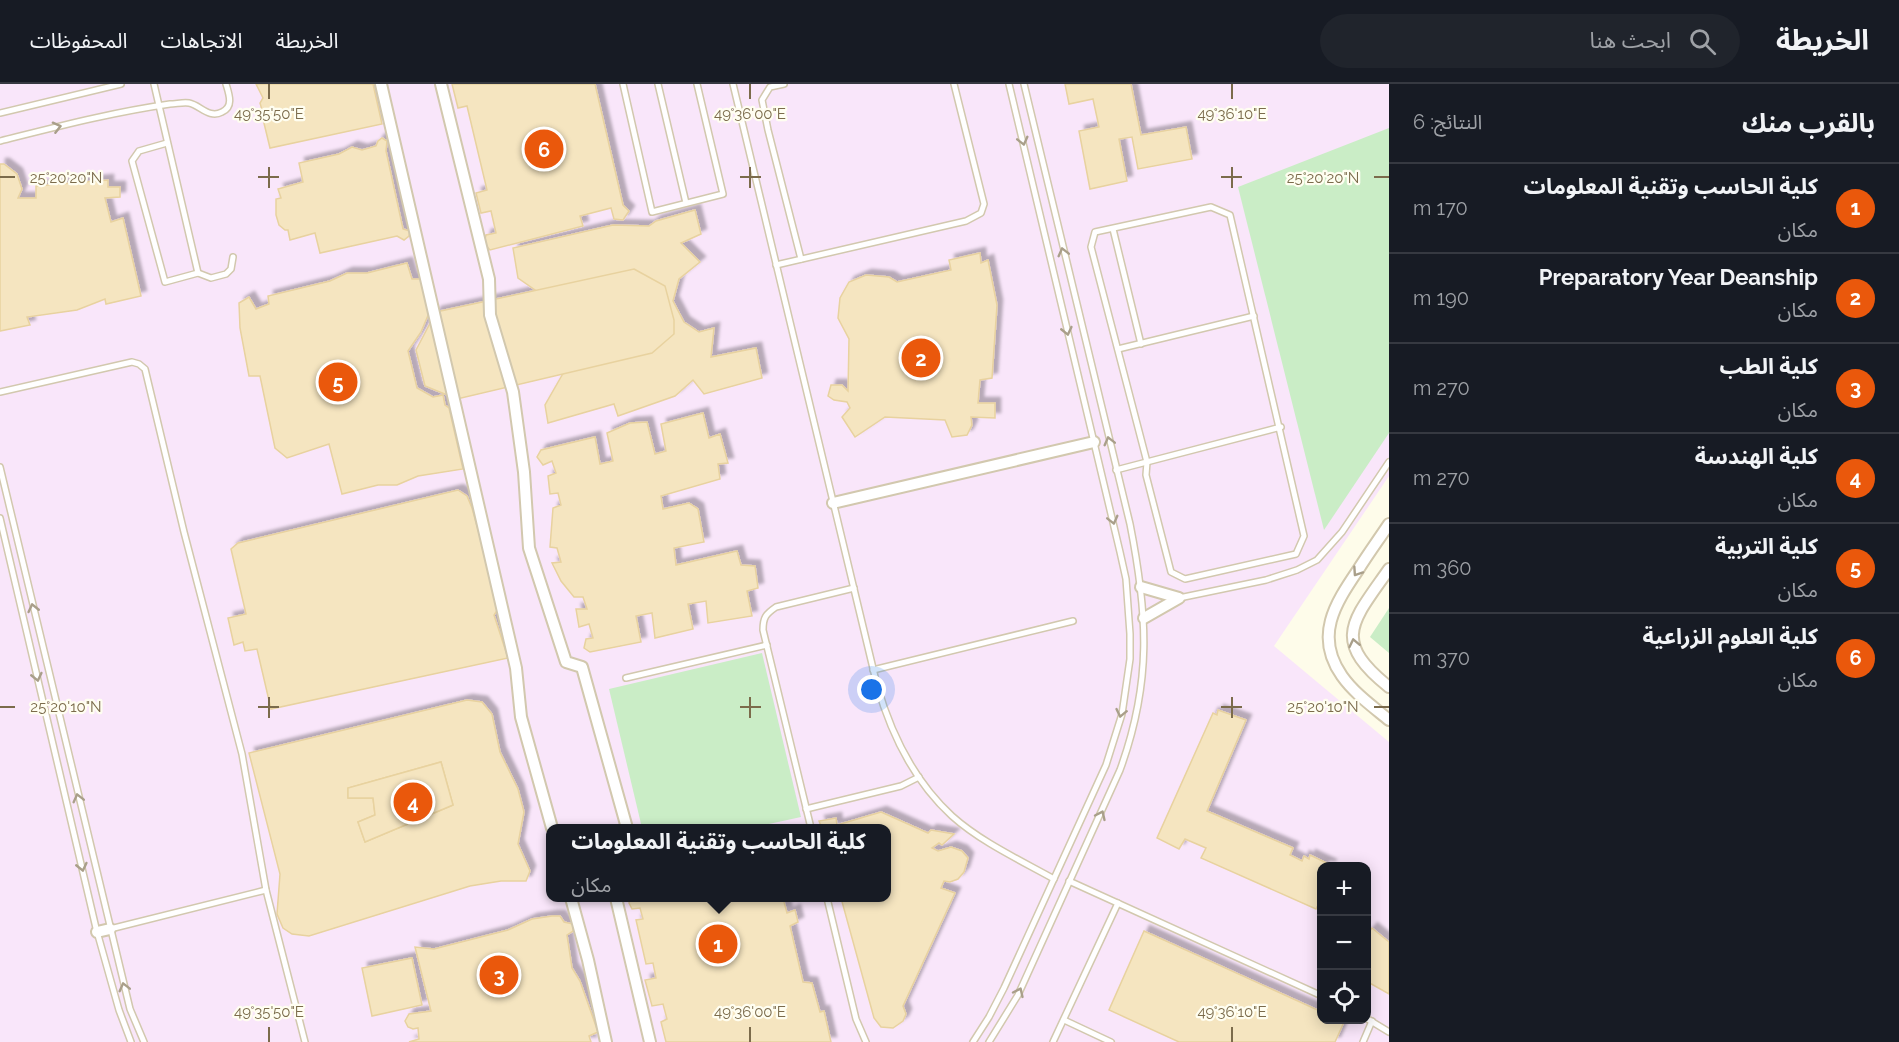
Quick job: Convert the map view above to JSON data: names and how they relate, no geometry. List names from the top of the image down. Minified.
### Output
{"page":{"header":"الخريطة","search":"ابحث هنا","nav":["الخريطة","الاتجاهات","المحفوظات"],"heading":["بالقرب منك","النتائج: 6"],"pins":["6","2","5","4","1","3"],"list":[{"mark":"1","name":"كلية الحاسب وتقنية المعلومات","note":"مكان","value":"170 m"},{"mark":"2","name":"Preparatory Year Deanship","note":"مكان","value":"190 m"},{"mark":"3","name":"كلية الطب","note":"مكان","value":"270 m"},{"mark":"4","name":"كلية الهندسة","note":"مكان","value":"270 m"},{"mark":"5","name":"كلية التربية","note":"مكان","value":"360 m"},{"mark":"6","name":"كلية العلوم الزراعية","note":"مكان","value":"370 m"}],"popup":["كلية الحاسب وتقنية المعلومات","مكان"],"map_buttons":["+","−"]},"coordinates":["49°35'50\"E","49°36'00\"E","49°36'10\"E","25°20'20\"N","25°20'10\"N"]}
